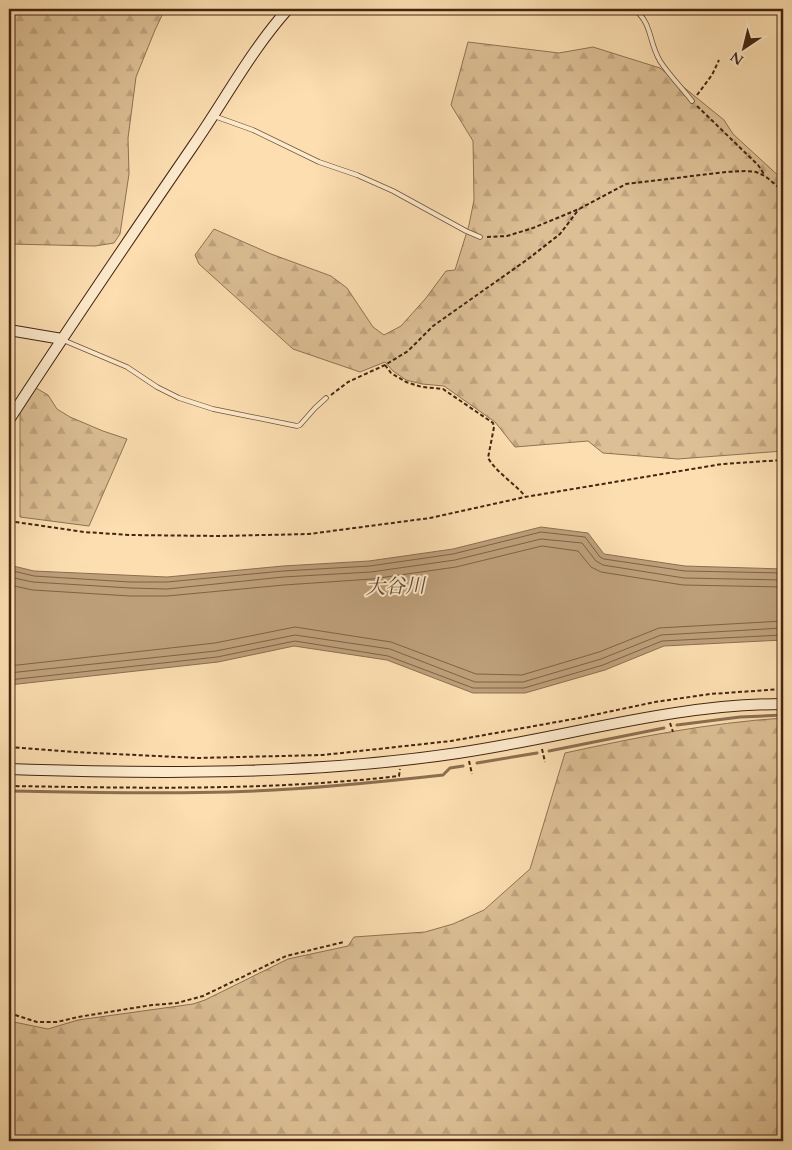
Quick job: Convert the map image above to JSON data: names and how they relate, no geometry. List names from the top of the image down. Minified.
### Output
{"water":["大谷川"],"north":"bottom left"}
